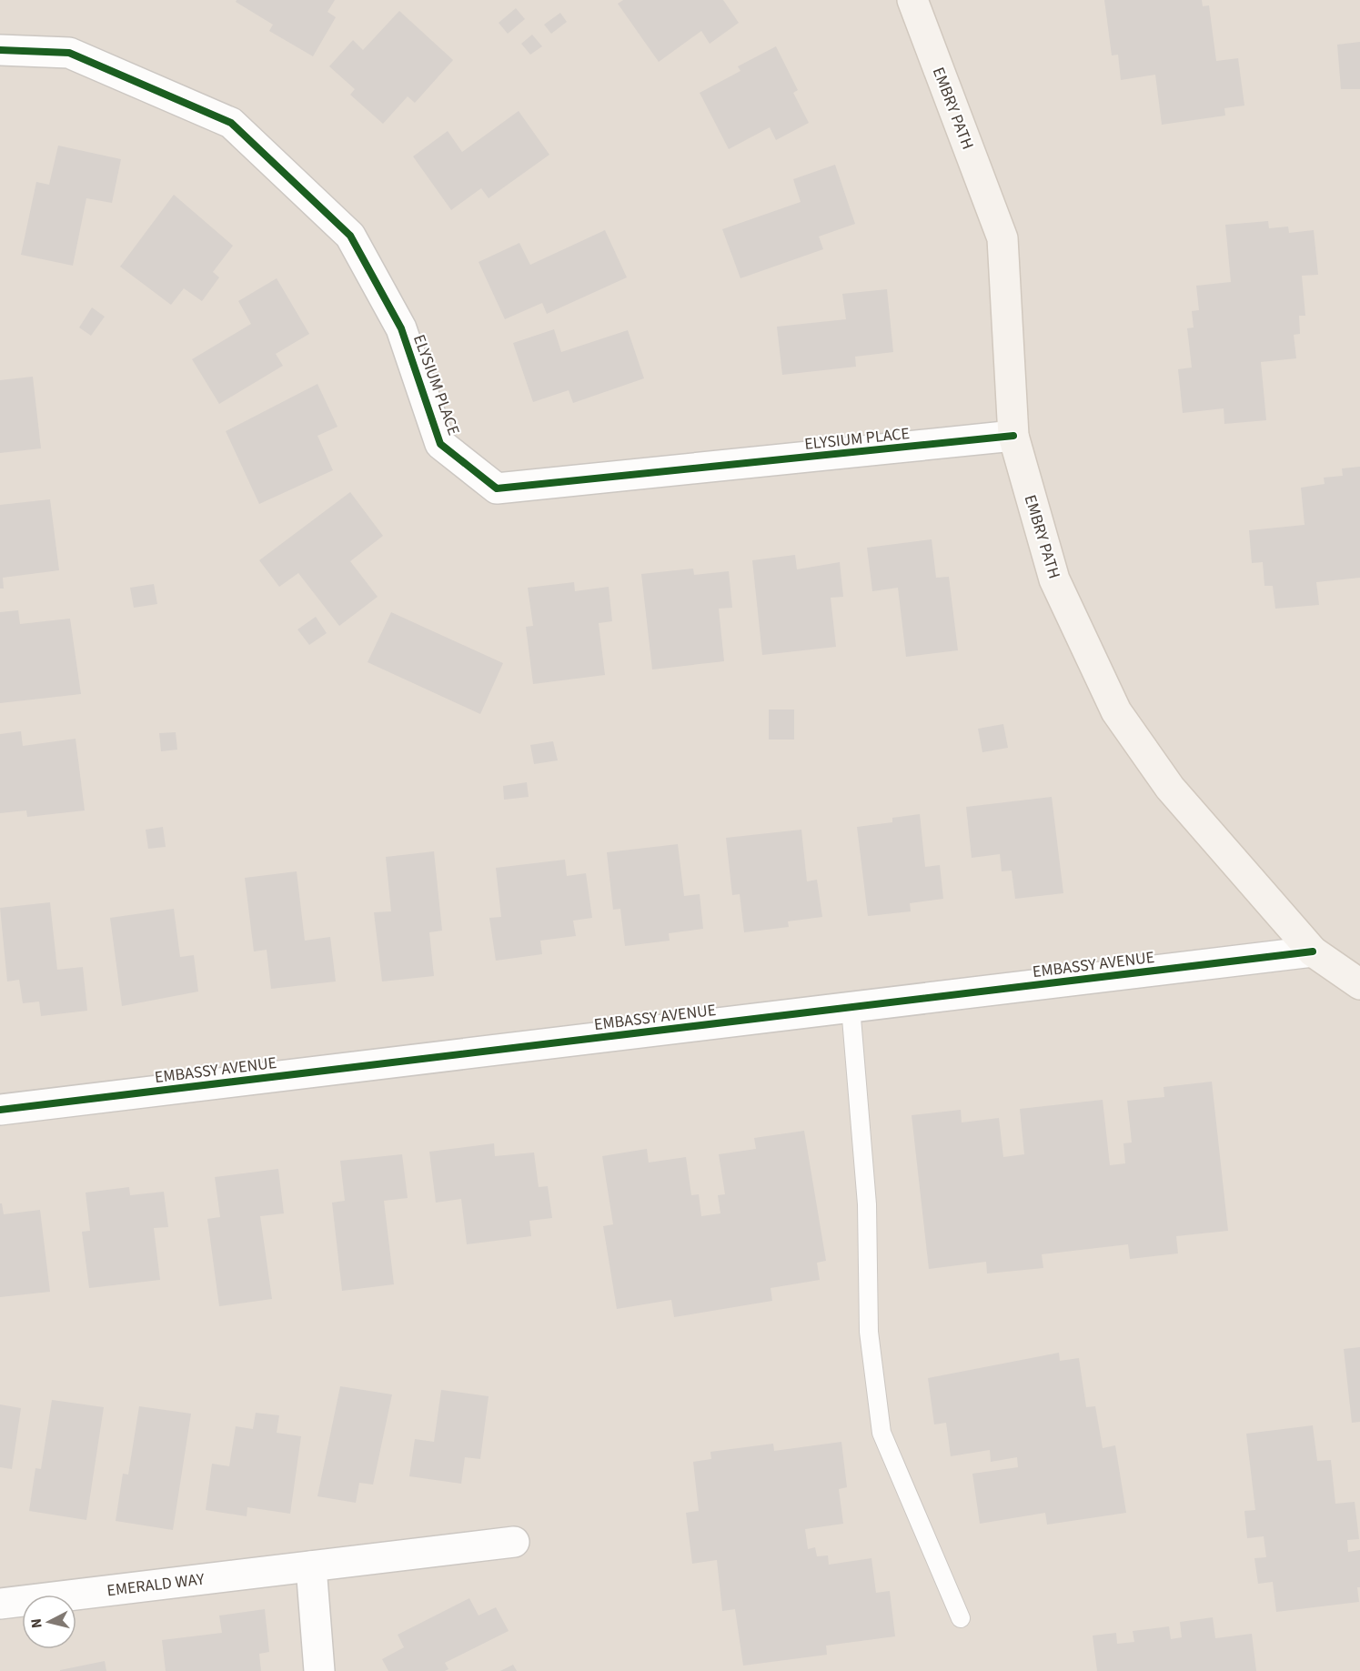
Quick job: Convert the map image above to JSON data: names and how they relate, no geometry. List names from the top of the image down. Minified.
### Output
{"streets":{"street":["EMBRY PATH","ELYSIUM PLACE","EMBASSY AVENUE","EMERALD WAY"]},"crossings":[["EMBRY PATH","ELYSIUM PLACE"],["EMBRY PATH","EMBASSY AVENUE"]],"north":"left"}
